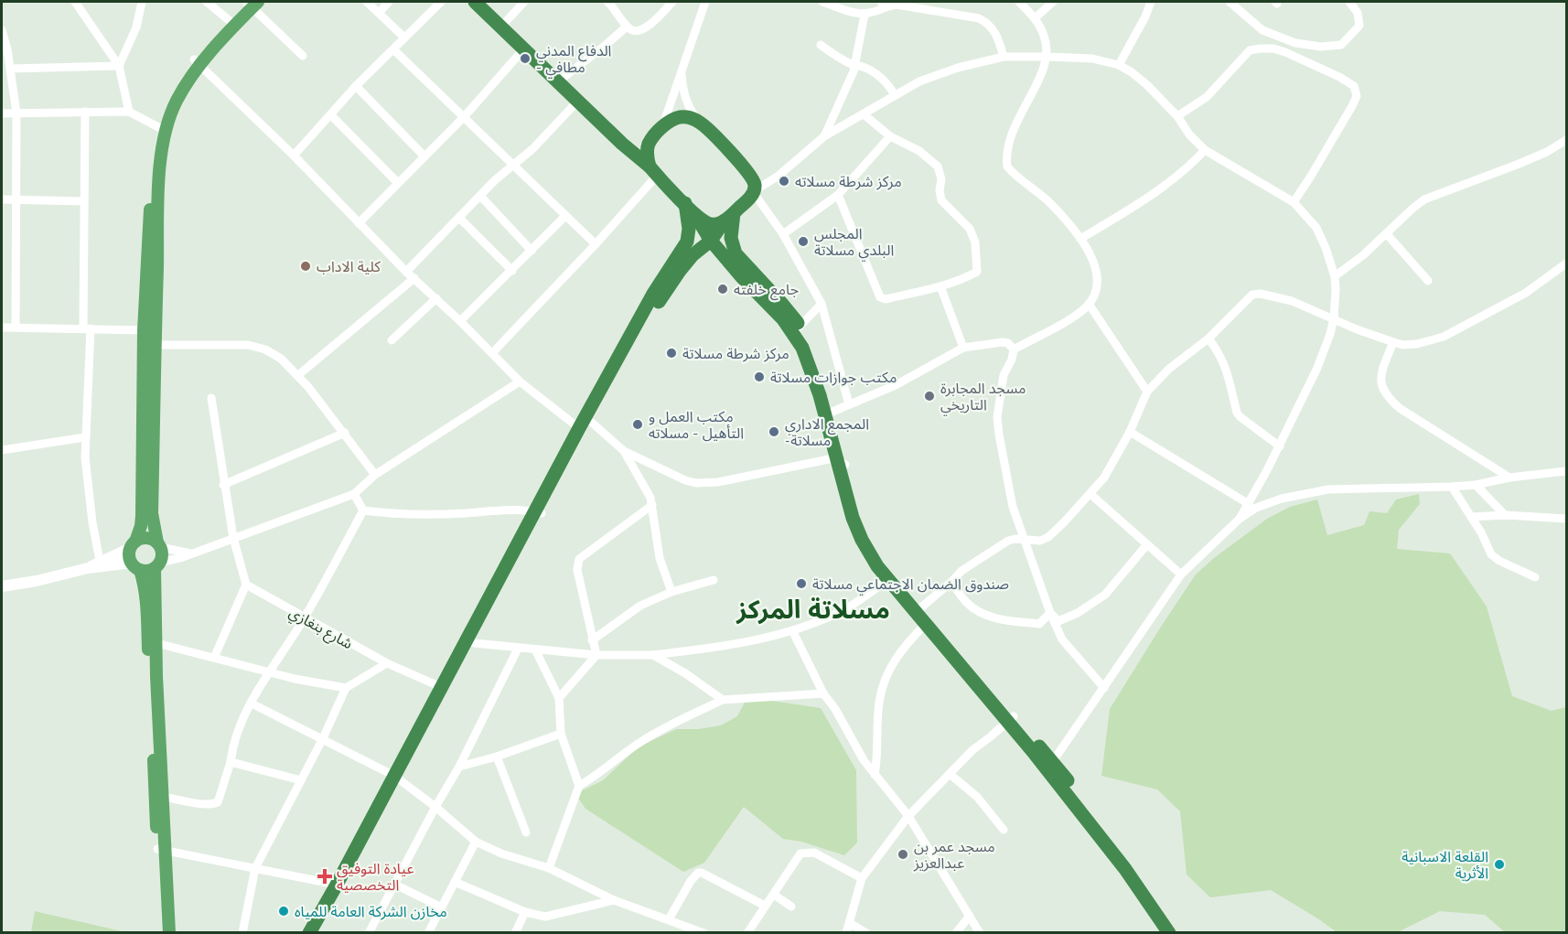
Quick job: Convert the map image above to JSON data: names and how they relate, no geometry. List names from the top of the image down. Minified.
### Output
{"streets":{"street":["شارع بنغازي"]},"districts":["مسلاتة المركز"],"places":{"other":["الدفاع المدني - مطافي","مركز شرطة مسلاته","المجلس البلدي مسلاتة","كلية الاداب","جامع خلفته","مركز شرطة مسلاتة","مكتب جوازات مسلاتة","مسجد المجابرة التاريخي","مكتب العمل و التأهيل - مسلاته","المجمع الاداري -مسلاتة","صندوق الضمان الاجتماعي مسلاتة","مسجد عمر بن عبدالعزيز","القلعة الاسبانية الأثرية","مخازن الشركة العامة للمياه"],"health":["عيادة التوفيق التخصصية"]}}
